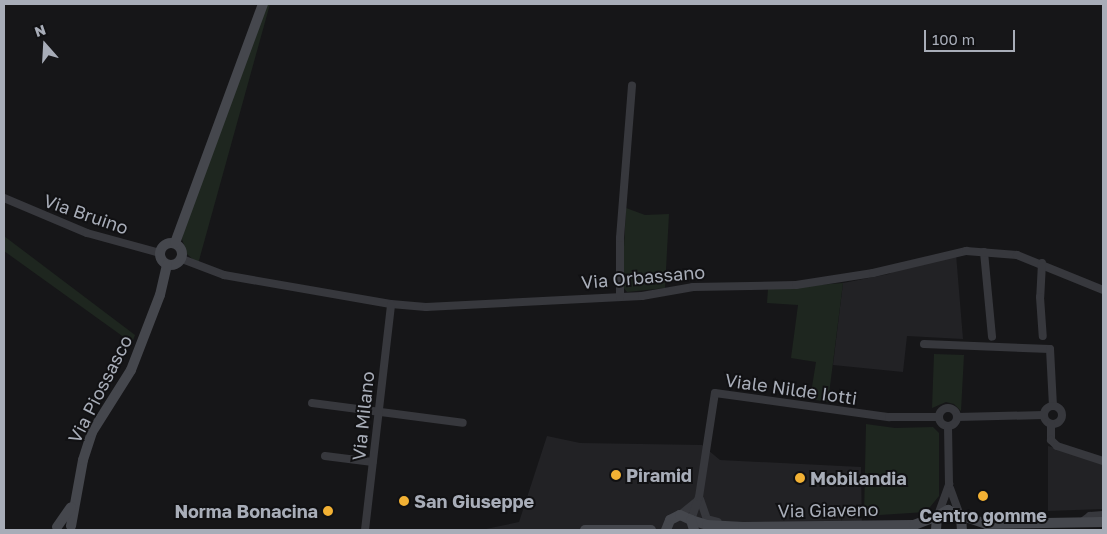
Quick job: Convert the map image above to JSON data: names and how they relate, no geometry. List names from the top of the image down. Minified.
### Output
{"streets":{"main road":["Via Piossasco","Via Giaveno"],"street":["Via Bruino","Via Orbassano","Viale Nilde Iotti","Via Milano"]},"crossings":[["Via Bruino","Via Orbassano"],["Via Bruino","Via Piossasco"],["Via Orbassano","Via Piossasco"],["Via Orbassano","Via Milano"],["Viale Nilde Iotti","Via Giaveno"]],"places":["Piramid","Mobilandia","Centro gomme","San Giuseppe","Norma Bonacina"],"scale_bar":"100 m","north":"top"}
